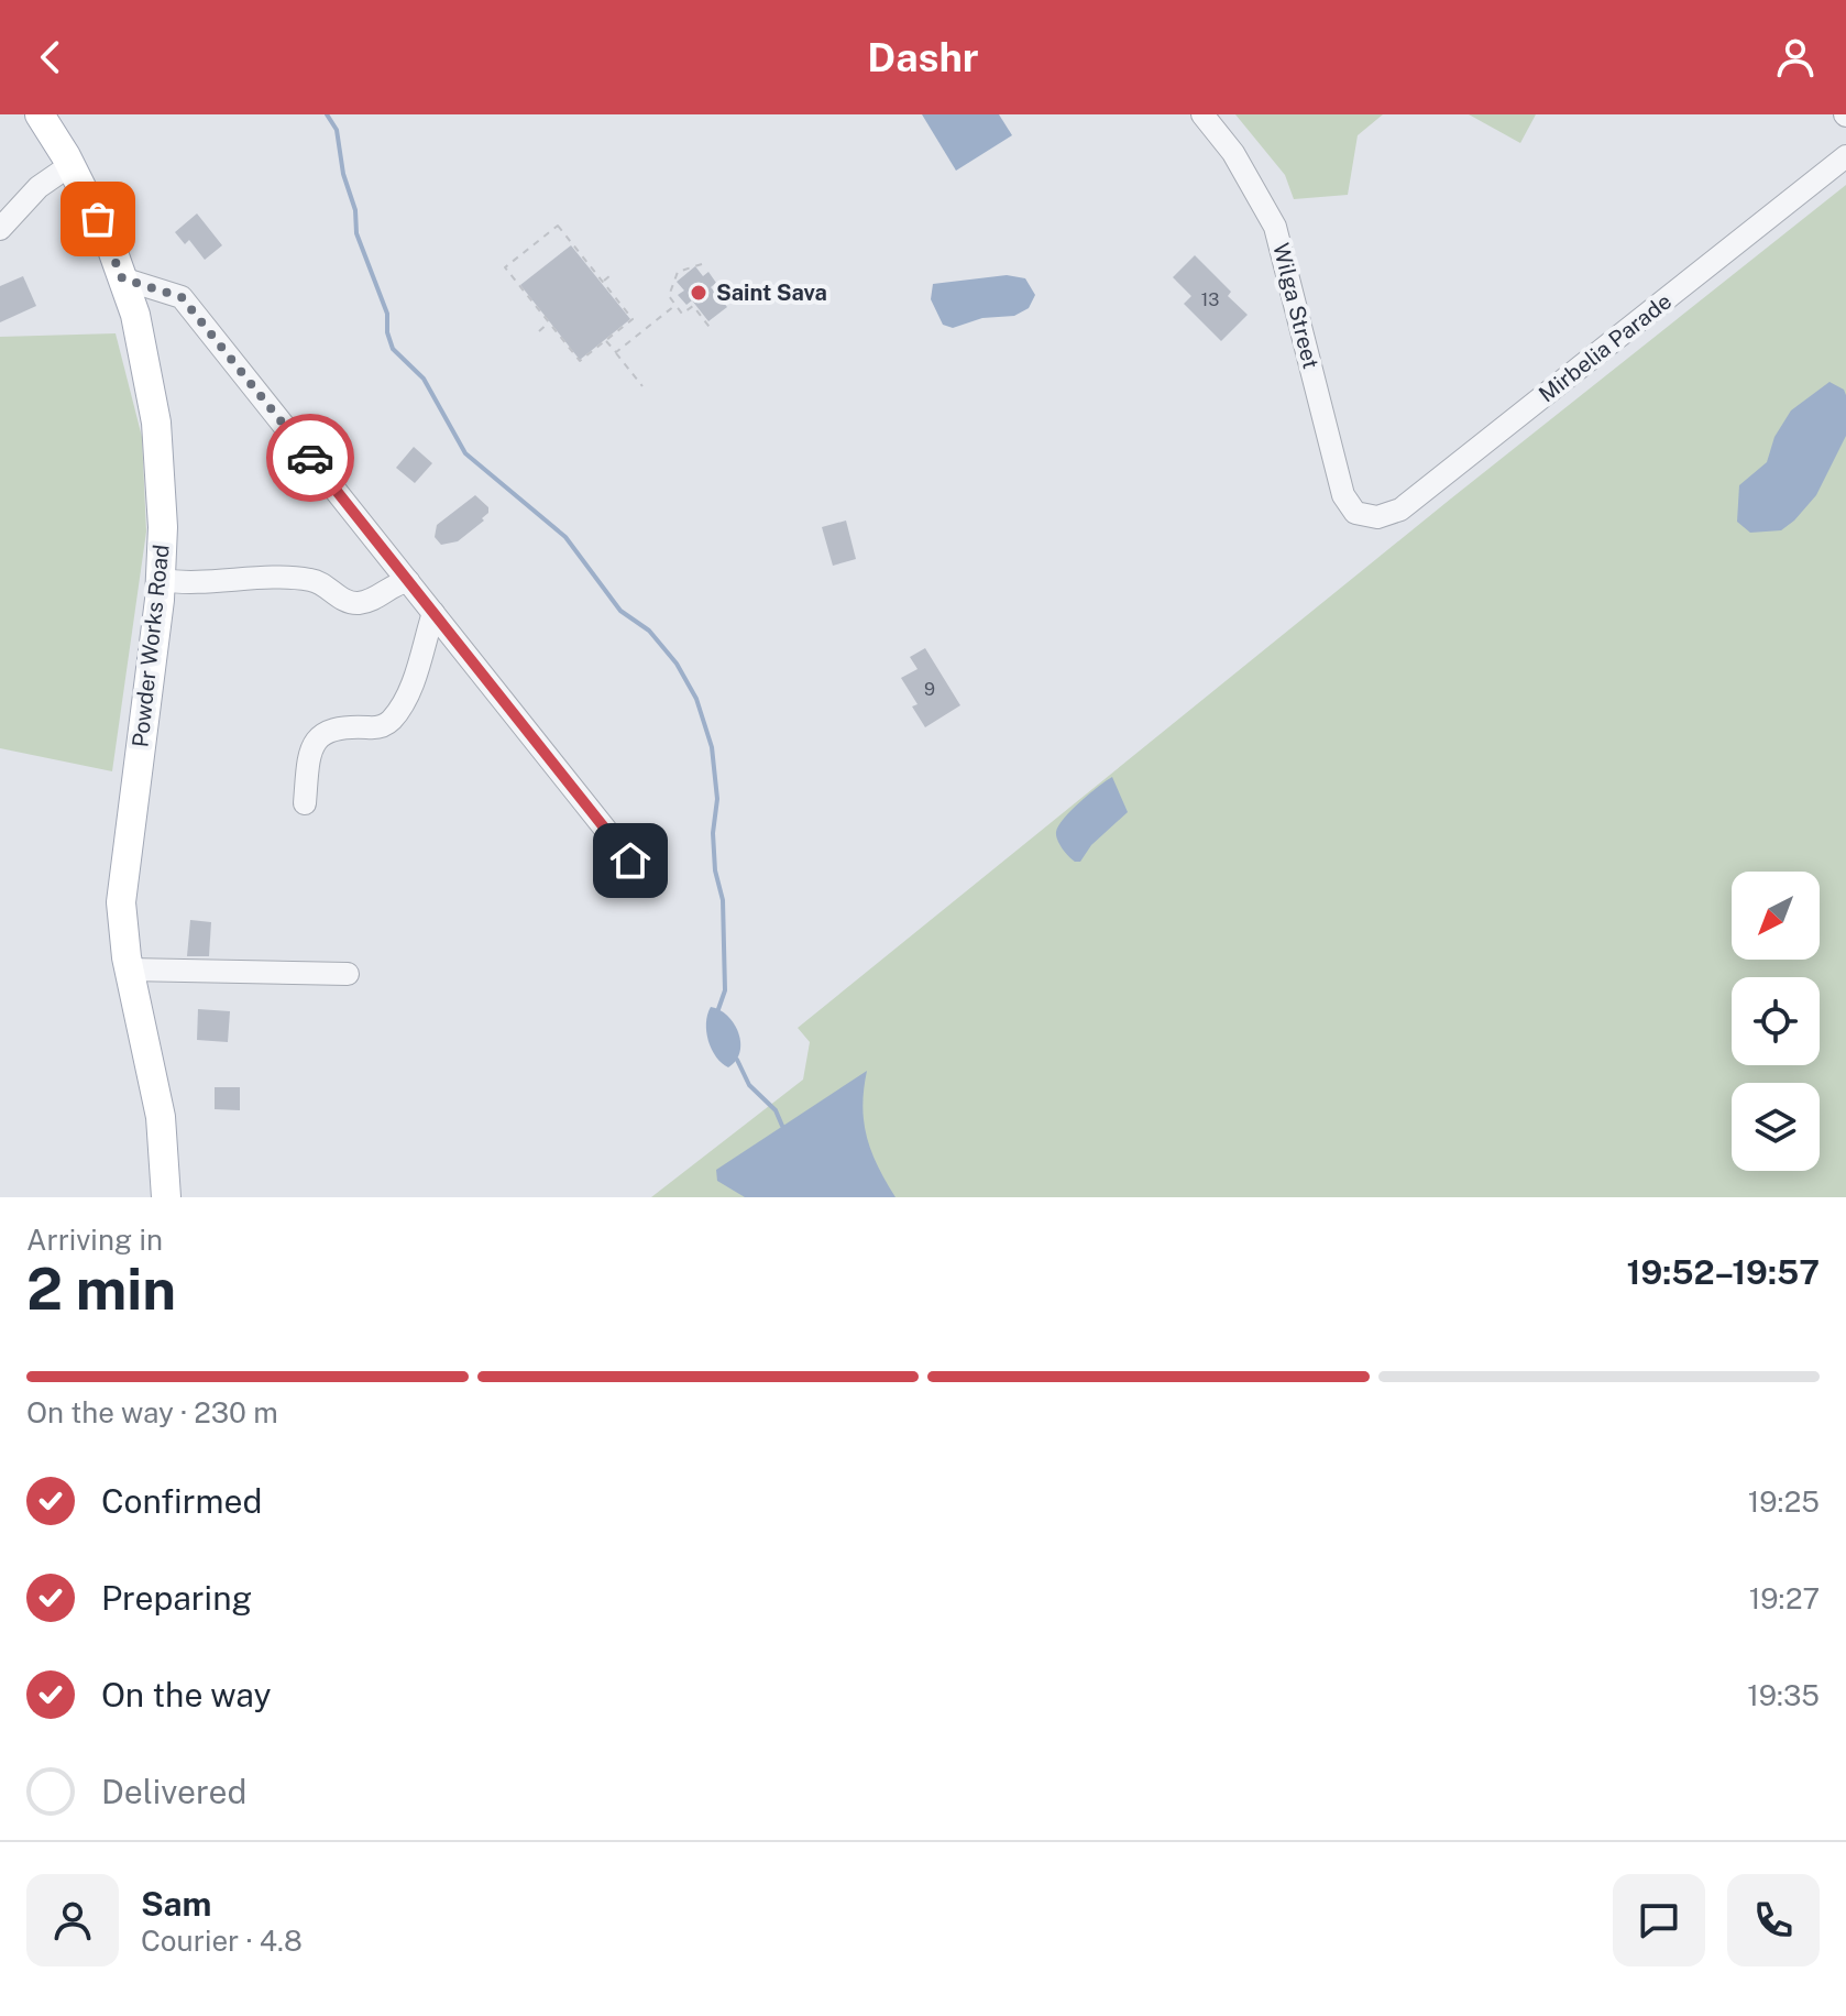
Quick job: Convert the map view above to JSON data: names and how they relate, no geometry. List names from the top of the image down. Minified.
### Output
{"streets":{"main road":["Powder Works Road"],"street":["Wilga Street","Mirbelia Parade"]},"crossings":[["Wilga Street","Mirbelia Parade"]],"places":["Saint Sava"],"house_numbers":["13","9"],"north":"bottom left","page":{"header":"Dashr","heading":["2 min","Arriving in","19:52–19:57"],"panel":["Sam","Courier · 4.8"],"bar":"On the way · 230 m","list":[["Confirmed","19:25"],["Preparing","19:27"],["On the way","19:35"],"Delivered"]}}
